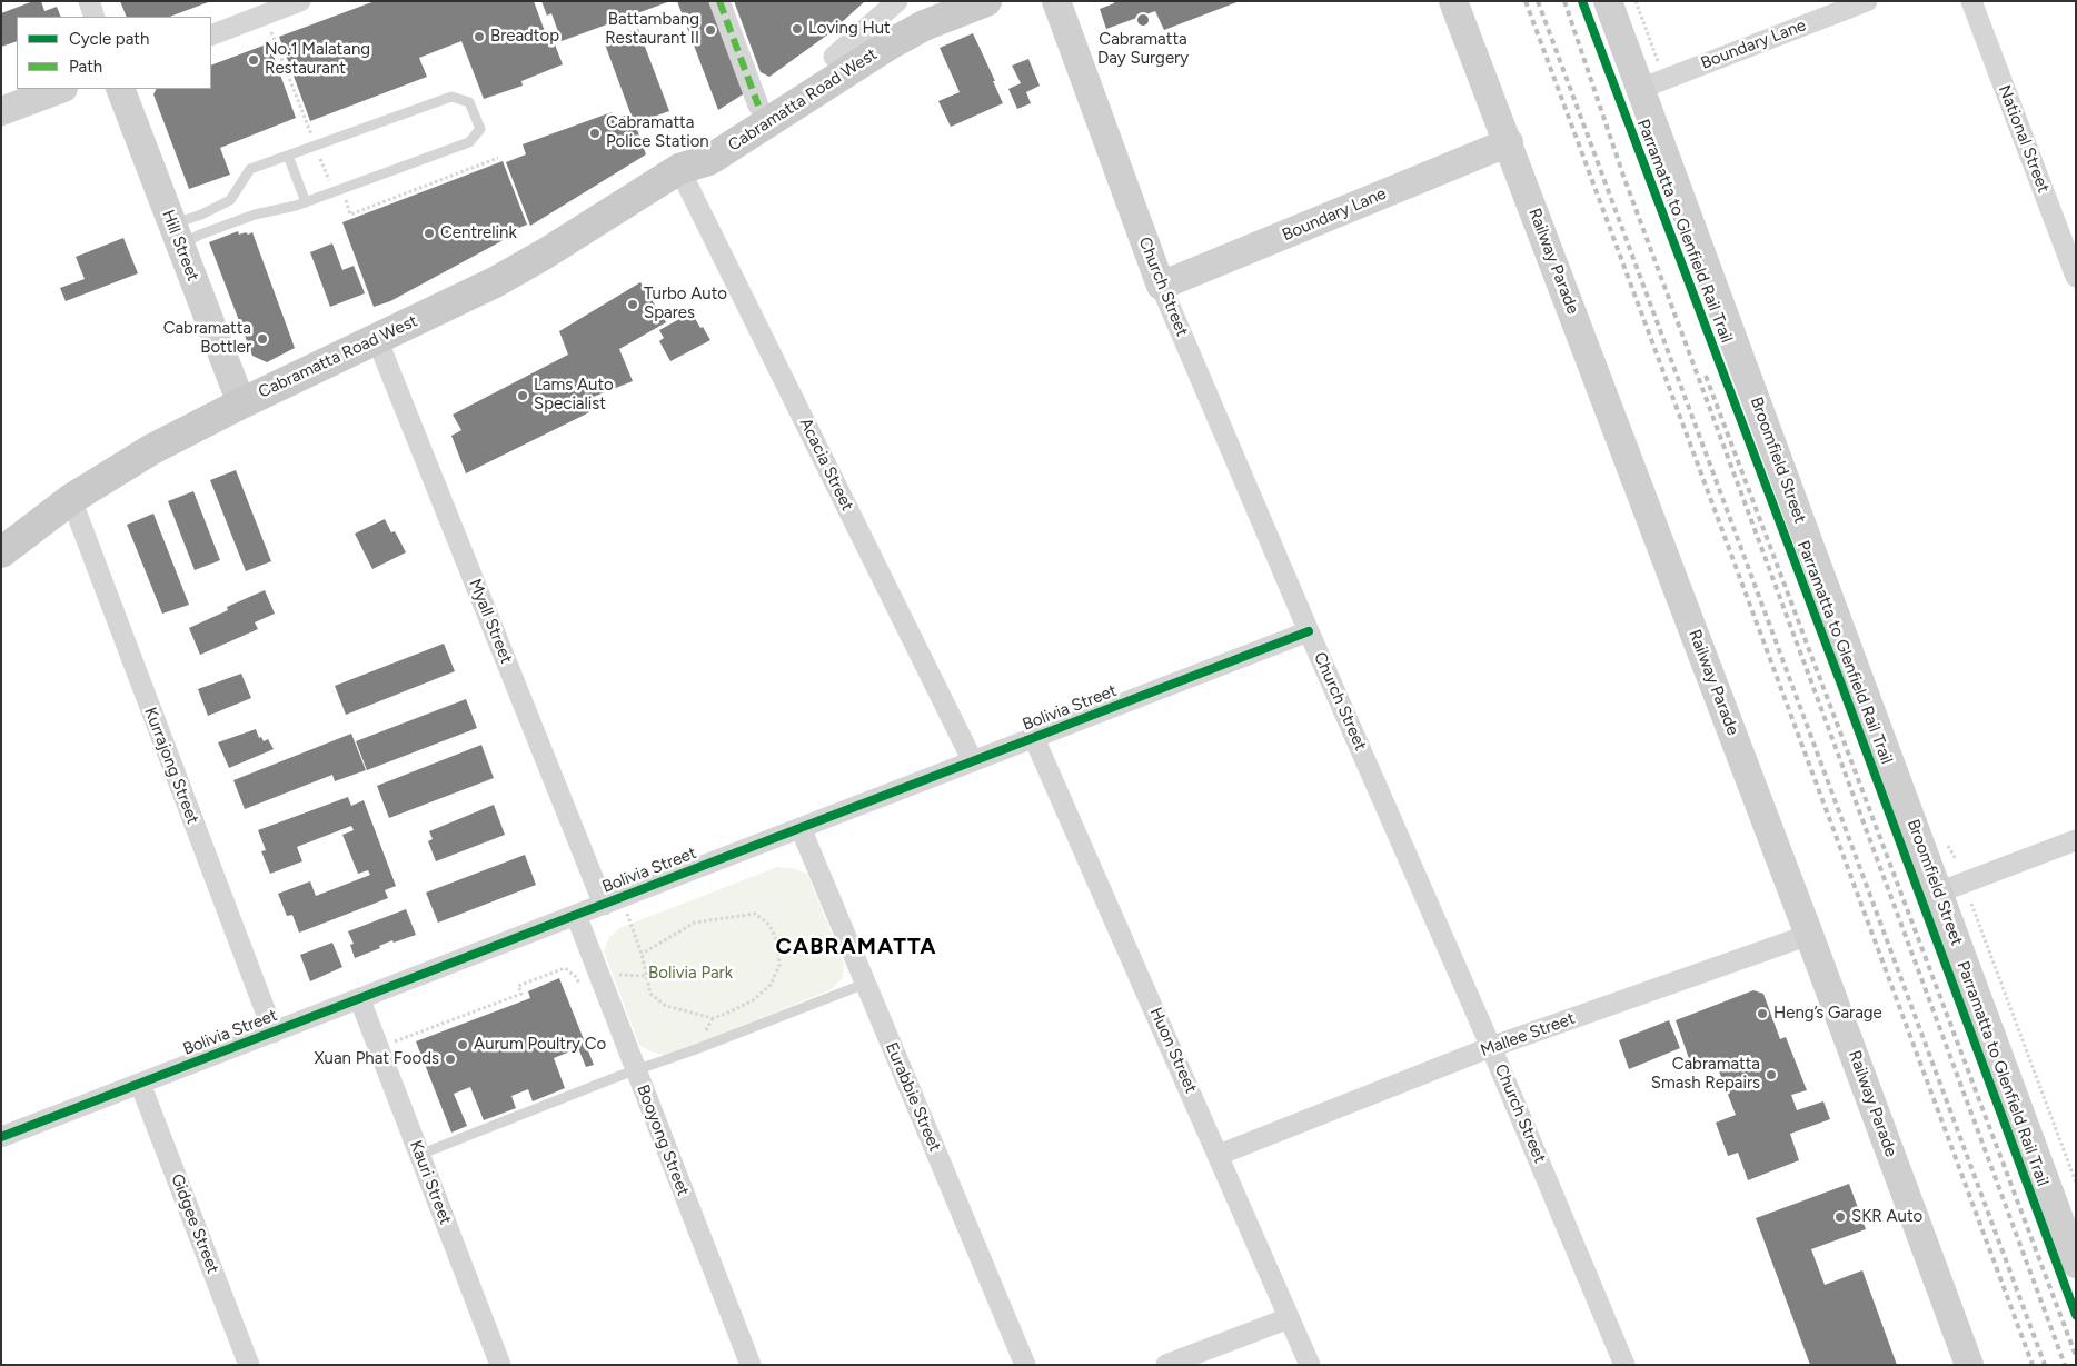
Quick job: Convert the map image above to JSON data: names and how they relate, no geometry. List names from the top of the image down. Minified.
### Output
{"streets":{"main road":["Cabramatta Road West"],"street":["Boundary Lane","National Street","Hill Street","Railway Parade","Church Street","Broomfield Street","Acacia Street","Myall Street","Bolivia Street","Kurrajong Street","Mallee Street","Huon Street","Eurabbie Street","Booyong Street","Kauri Street","Gidgee Street"],"cycle path":["Parramatta to Glenfield Rail Trail"]},"crossings":[["Boundary Lane","Railway Parade"],["Boundary Lane","Church Street"],["Boundary Lane","Broomfield Street"],["Cabramatta Road West","Hill Street"],["Cabramatta Road West","Acacia Street"],["Cabramatta Road West","Myall Street"],["Cabramatta Road West","Kurrajong Street"],["Railway Parade","Mallee Street"],["Church Street","Bolivia Street"],["Church Street","Mallee Street"],["Acacia Street","Bolivia Street"],["Myall Street","Bolivia Street"],["Bolivia Street","Kurrajong Street"],["Bolivia Street","Huon Street"],["Bolivia Street","Eurabbie Street"],["Bolivia Street","Booyong Street"],["Bolivia Street","Kauri Street"],["Bolivia Street","Gidgee Street"],["Mallee Street","Huon Street"]],"districts":["CABRAMATTA"],"parks":["Bolivia Park"],"places":["Cabramatta Day Surgery","Loving Hut","Battambang Restaurant II","Breadtop","No.1 Malatang Restaurant","Cabramatta Police Station","Centrelink","Turbo Auto Spares","Cabramatta Bottler","Lams Auto Specialist","Heng’s Garage","Aurum Poultry Co","Xuan Phat Foods","Cabramatta Smash Repairs","SKR Auto"],"legend":["Cycle path","Path"]}
